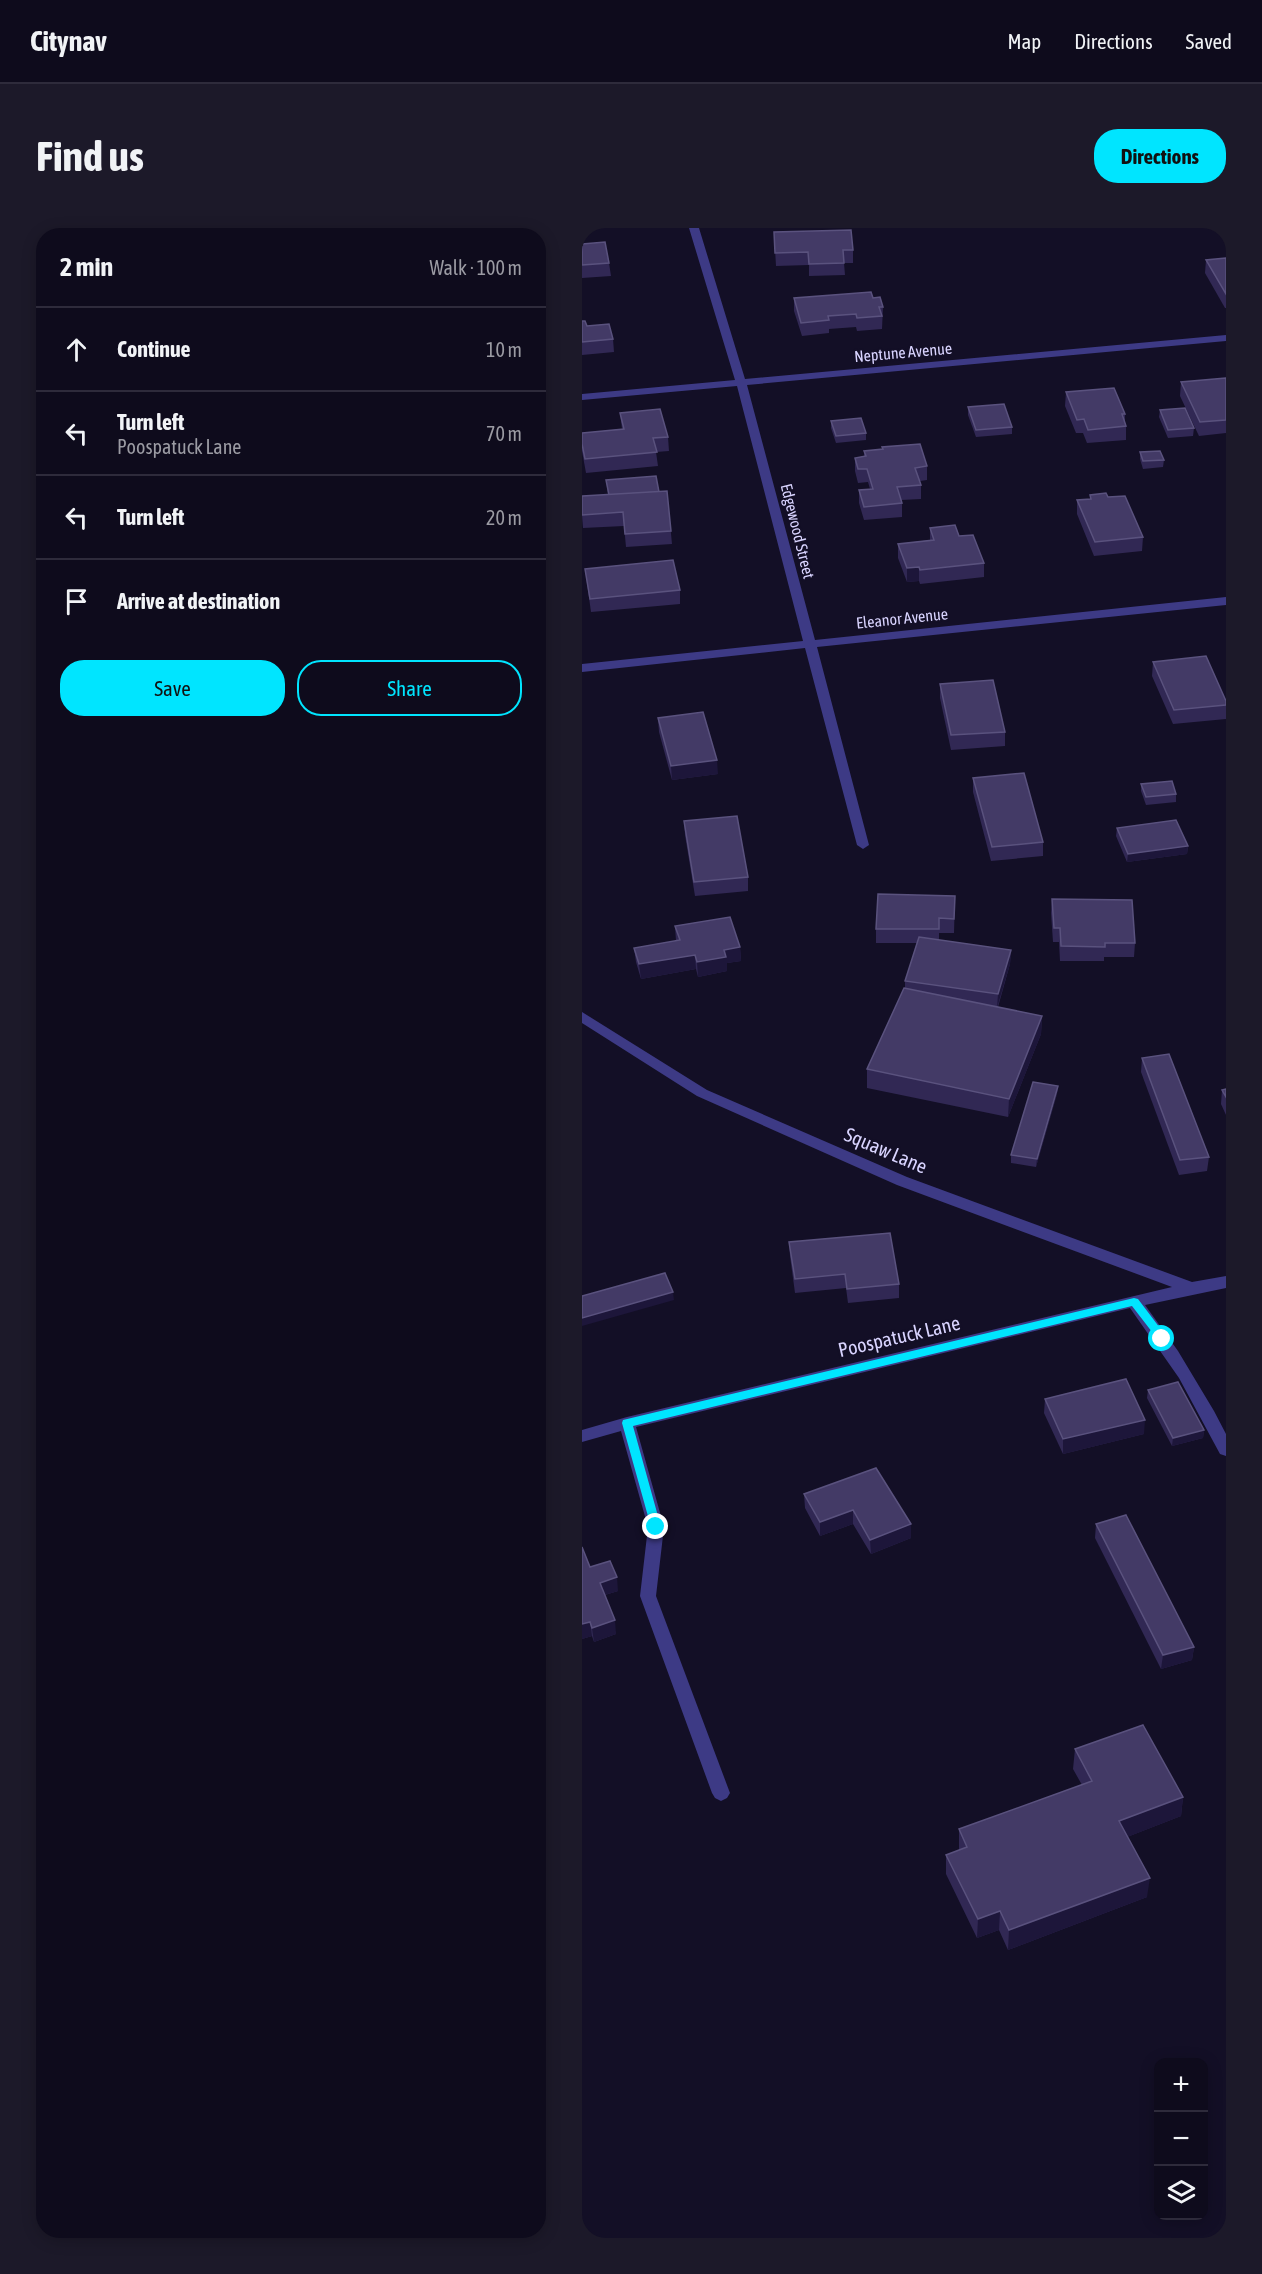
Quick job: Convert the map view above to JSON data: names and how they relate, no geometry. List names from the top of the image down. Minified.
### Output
{"streets":{"street":["Neptune Avenue","Edgewood Street","Eleanor Avenue","Squaw Lane","Poospatuck Lane"]},"crossings":[["Neptune Avenue","Edgewood Street"],["Edgewood Street","Eleanor Avenue"],["Squaw Lane","Poospatuck Lane"]],"page":{"header":"Citynav","nav":["Map","Directions","Saved"],"buttons":["Directions",["Save","Share"]],"title":"Find us","heading":["2 min","Walk · 100 m"],"list":[["Continue","10 m"],["Turn left","Poospatuck Lane","70 m"],["Turn left","20 m"],"Arrive at destination"],"map_buttons":["+","−"]}}
